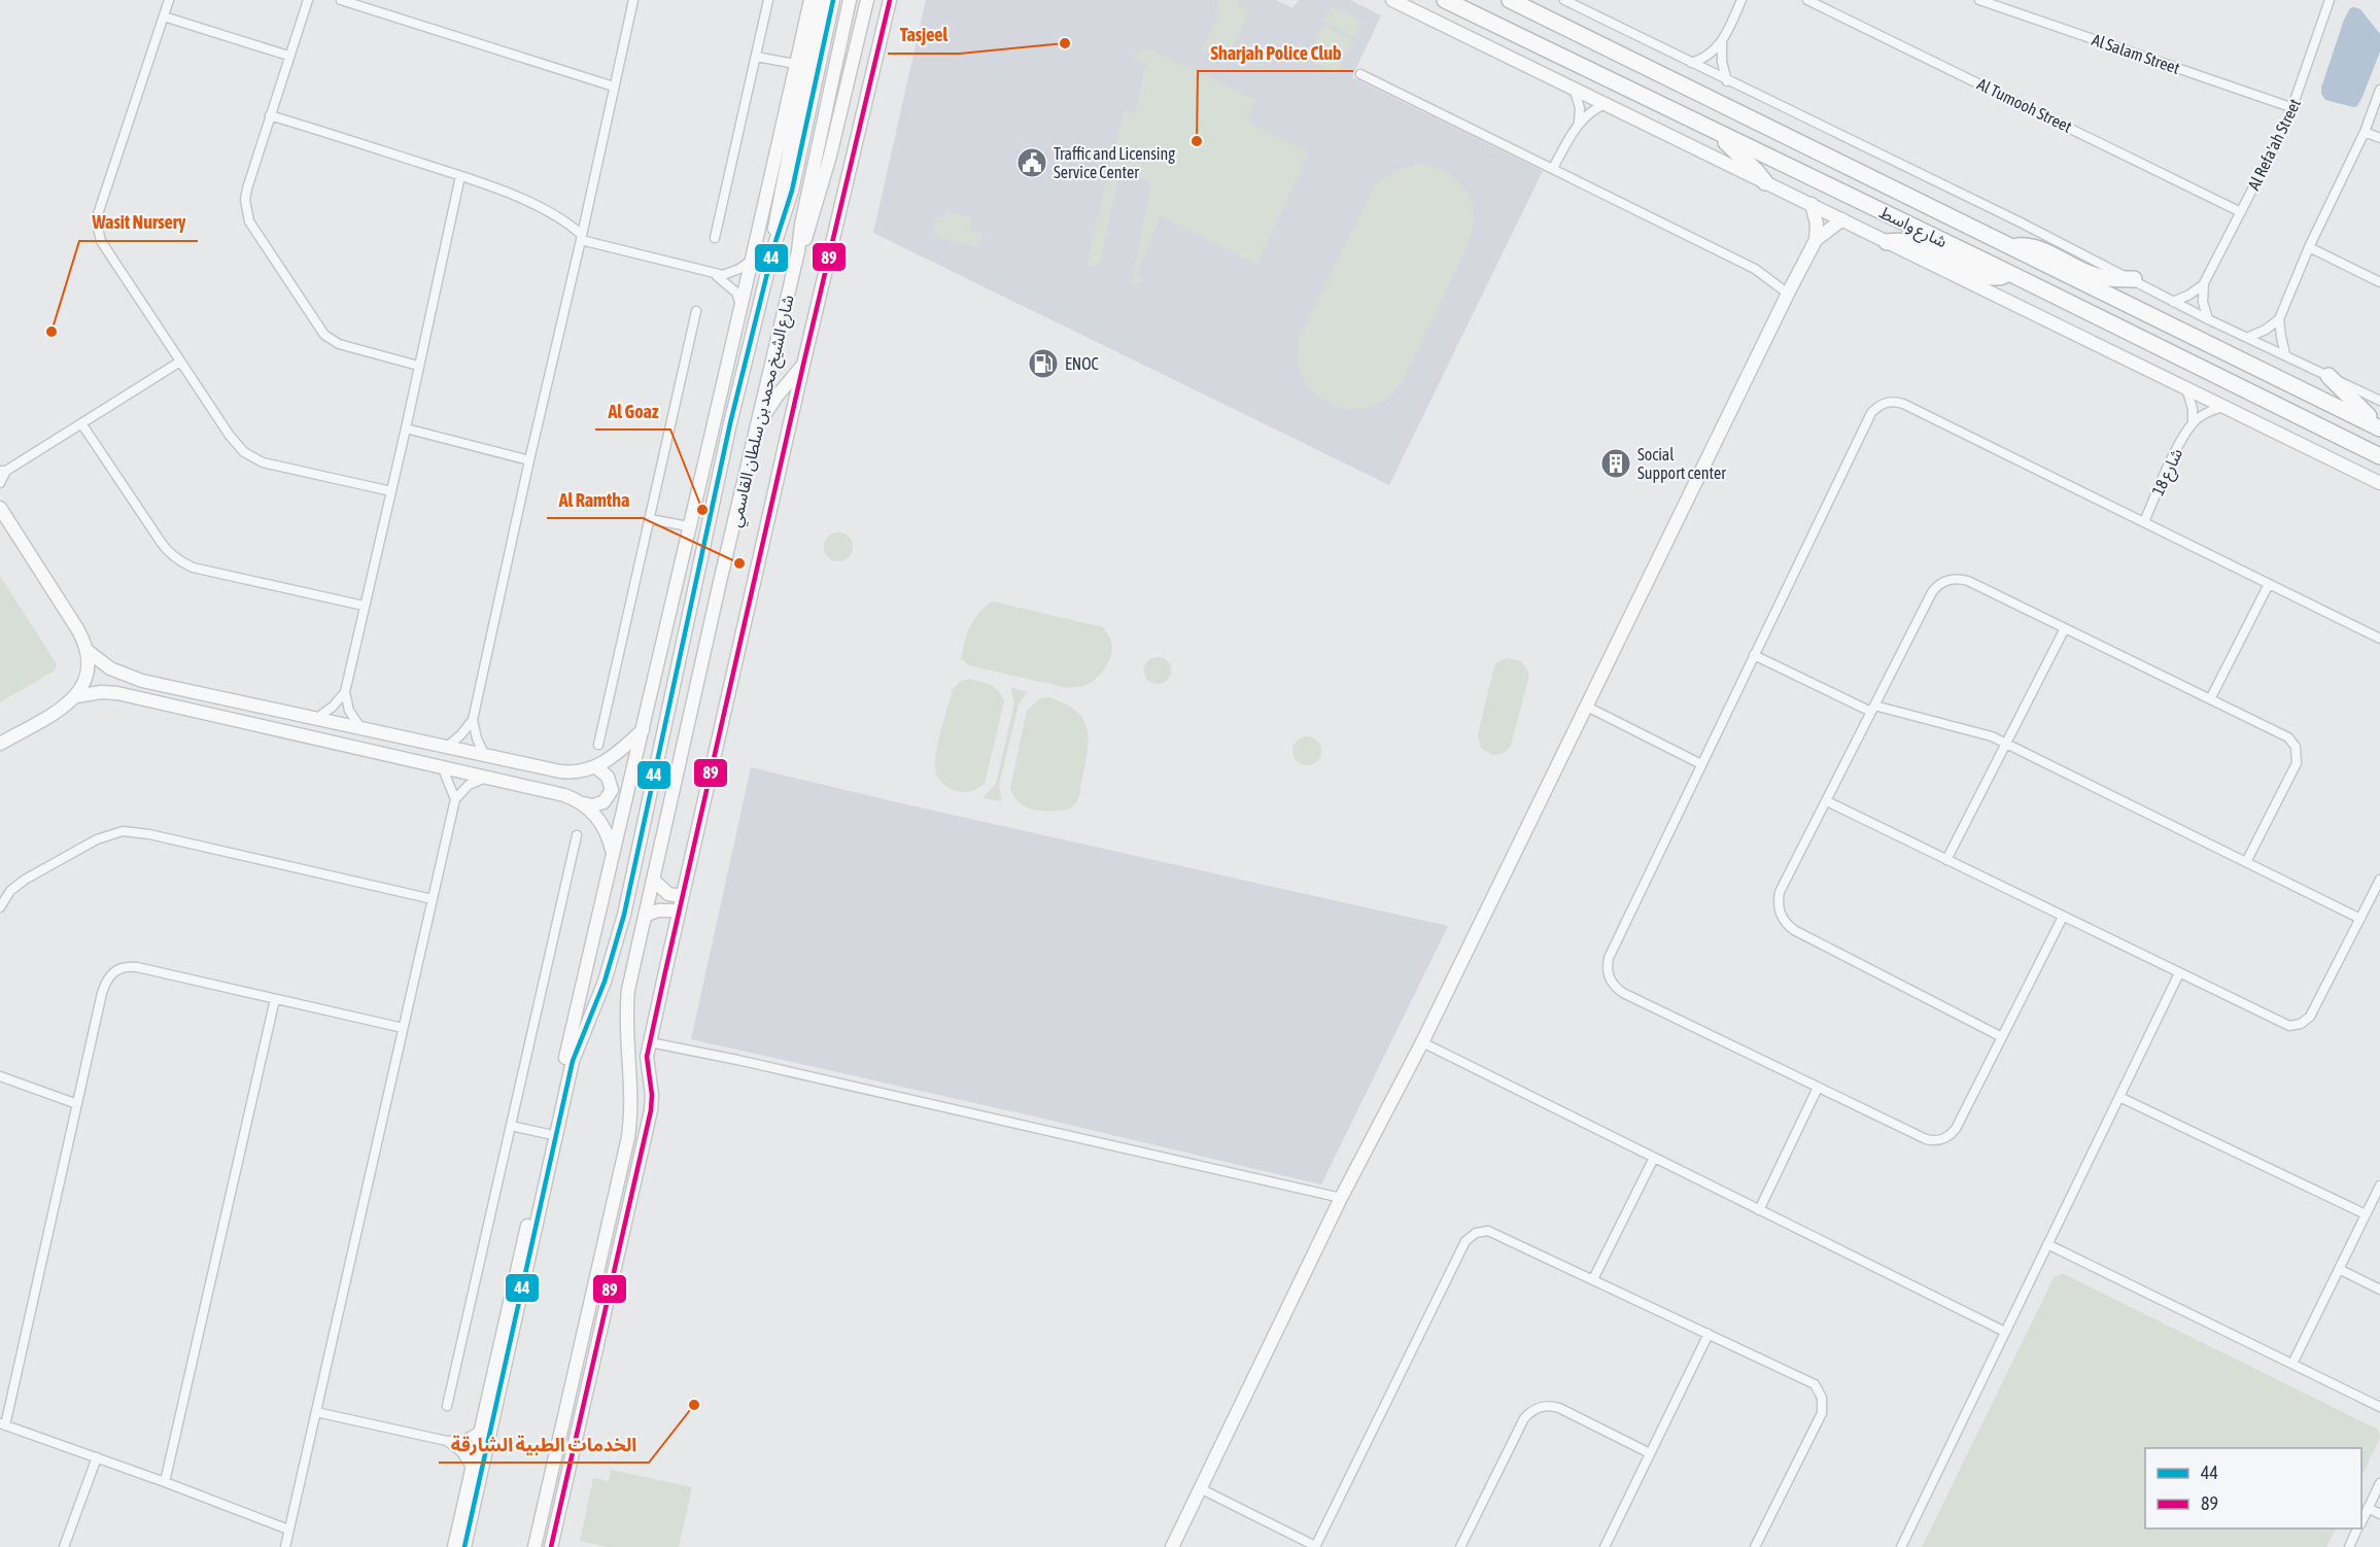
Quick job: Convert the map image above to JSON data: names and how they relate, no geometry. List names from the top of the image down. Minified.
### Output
{"streets":{"highway":["شارع واسط"],"street":["Al Salam Street","Al Tumooh Street","Al Refa'ah Street","شارع الشيخ محمد بن سلطان القاسمي","شارع 18"]},"crossings":[["Al Salam Street","Al Refa'ah Street"],["Al Tumooh Street","Al Refa'ah Street"]],"places":{"other":["Tasjeel","Sharjah Police Club","Wasit Nursery","Al Goaz","Al Ramtha","الخدمات الطبية الشارقة"],"public building":["Traffic and Licensing Service Center"],"fuel station":["ENOC"],"building":["Social Support center"]},"lines":["transit line 44","transit line 89"],"legend":["44","89"]}
